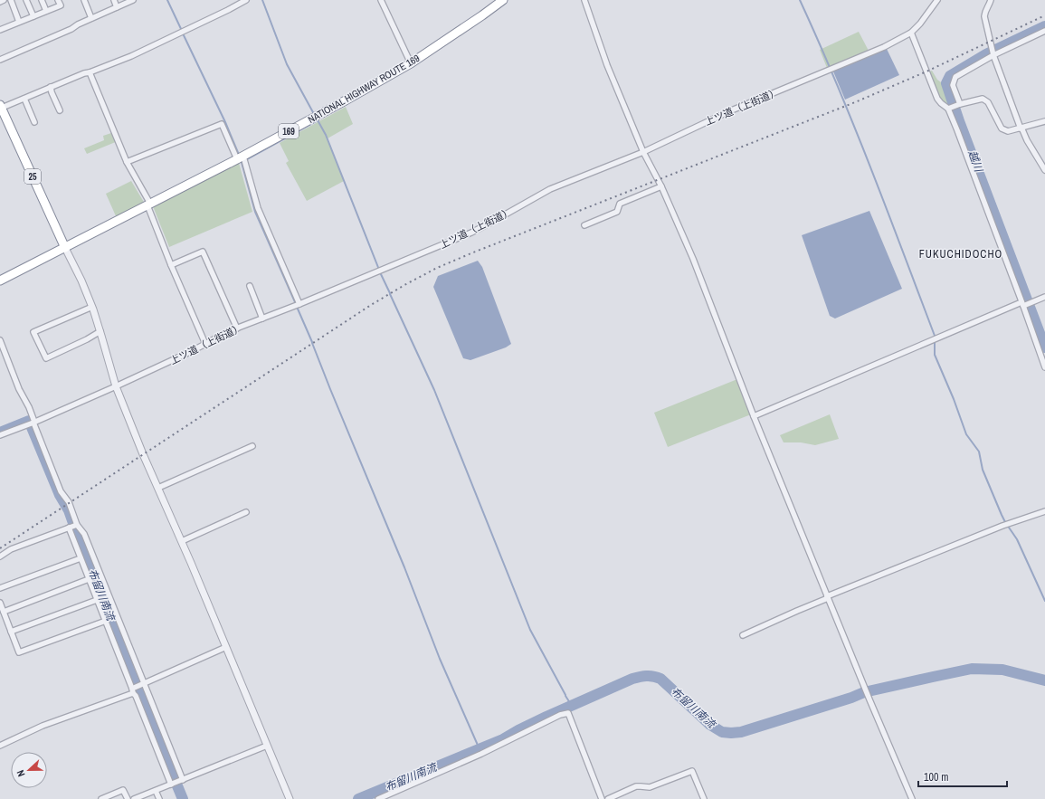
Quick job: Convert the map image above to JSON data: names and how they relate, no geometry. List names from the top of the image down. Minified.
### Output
{"streets":{"highway":["NATIONAL HIGHWAY ROUTE 169","169","25"],"street":["上ツ道（上街道）"]},"crossings":[["NATIONAL HIGHWAY ROUTE 169","25"]],"districts":["FUKUCHIDOCHO"],"water":["越川","布留川南流"],"scale_bar":"100 m","north":"left"}
